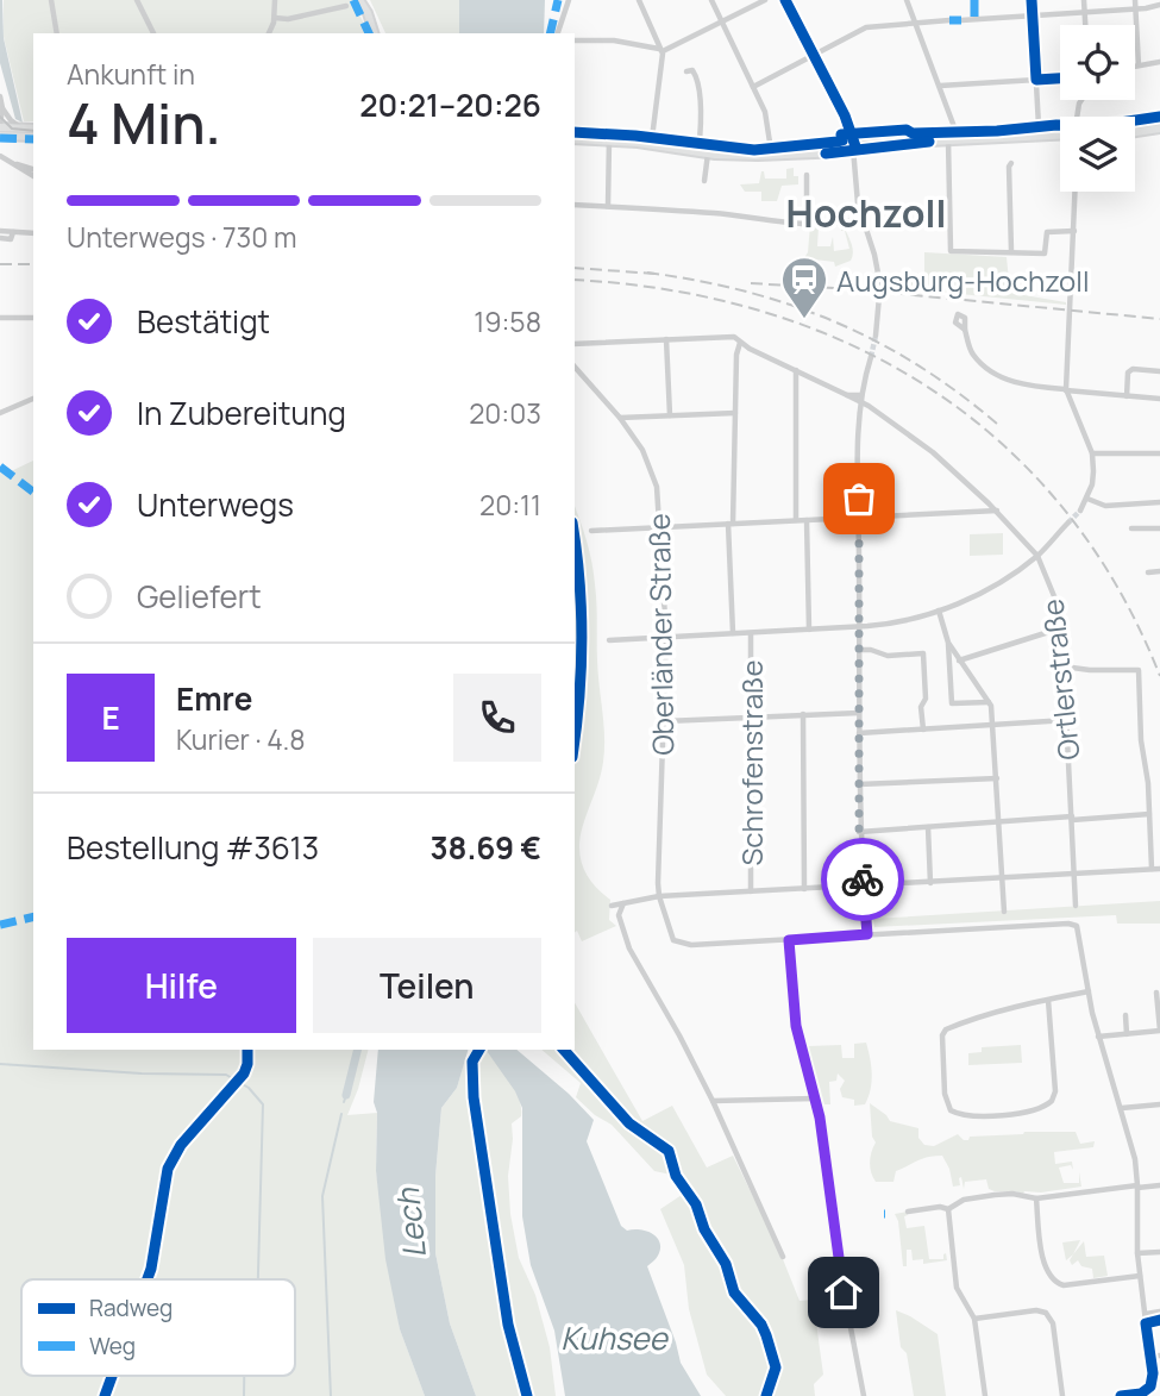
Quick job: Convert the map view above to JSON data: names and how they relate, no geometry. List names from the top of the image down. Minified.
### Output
{"streets":{"street":["Oberländer Straße","Ortlerstraße","Schrofenstraße"]},"districts":["Hochzoll"],"water":["Lech","Kuhsee"],"places":{"station":["Augsburg-Hochzoll"]},"legend":["Radweg","Weg"],"page":{"heading":["4 Min.","Ankunft in","20:21–20:26"],"panel":["Emre","Kurier · 4.8","Bestellung #3613","38.69 €"],"bar":"Unterwegs · 730 m","list":[["Bestätigt","19:58"],["In Zubereitung","20:03"],["Unterwegs","20:11"],"Geliefert"],"round":"E","buttons":["Hilfe","Teilen"]}}
